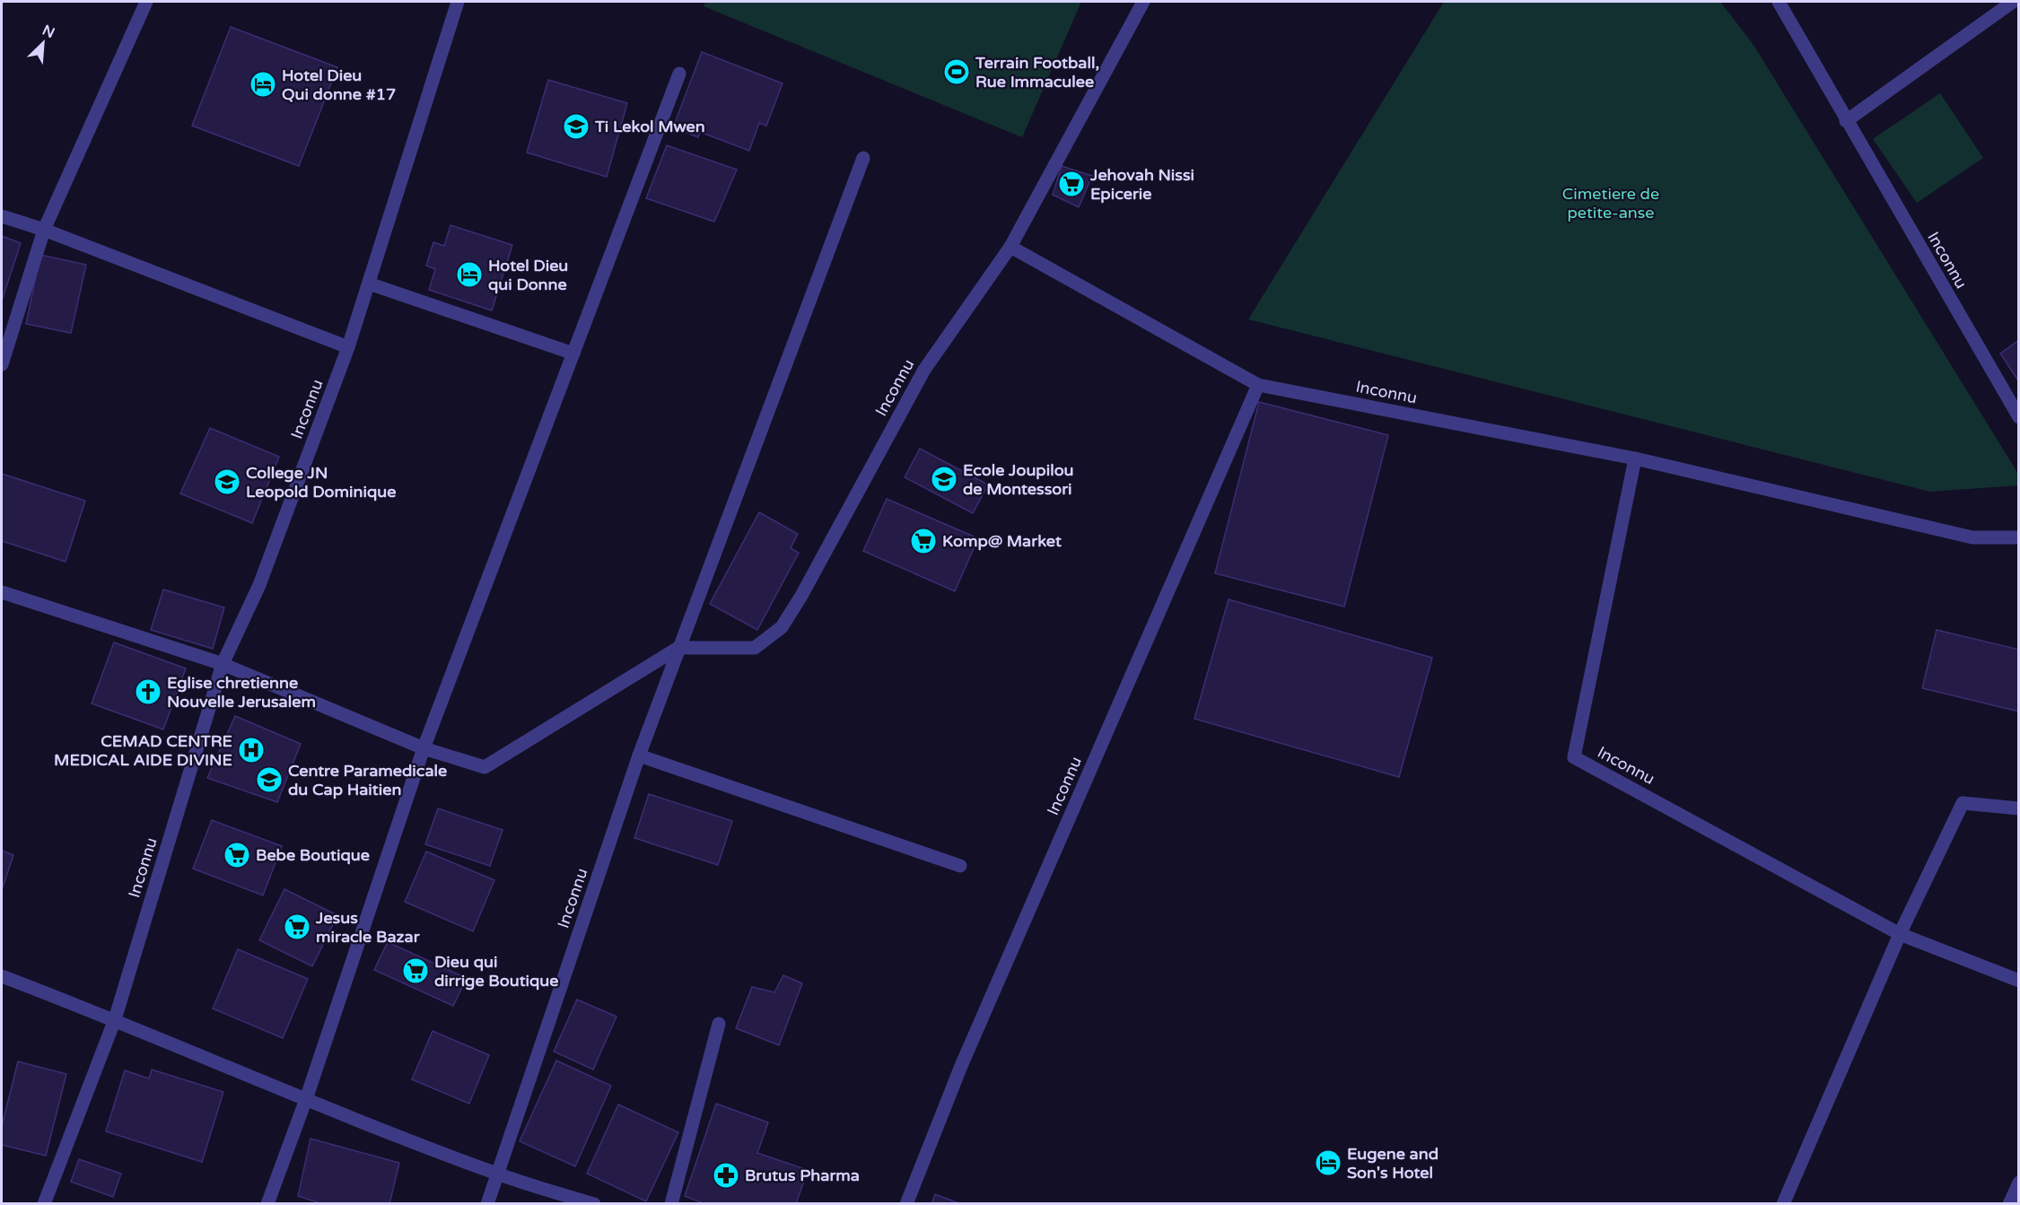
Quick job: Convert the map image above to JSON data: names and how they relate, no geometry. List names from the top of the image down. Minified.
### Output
{"streets":{"street":["Inconnu"]},"parks":["Cimetiere de petite-anse"],"places":{"sports":["Terrain Football, Rue Immaculee"],"hotel":["Hotel Dieu Qui donne #17","Hotel Dieu qui Donne","Eugene and Son's Hotel"],"school or university":["Ti Lekol Mwen","Ecole Joupilou de Montessori","College JN Leopold Dominique","Centre Paramedicale du Cap Haitien"],"supermarket":["Jehovah Nissi Epicerie","Komp@ Market","Bebe Boutique","Jesus miracle Bazar","Dieu qui dirrige Boutique"],"church":["Eglise chretienne Nouvelle Jerusalem"],"hospital":["CEMAD CENTRE MEDICAL AIDE DIVINE"],"pharmacy":["Brutus Pharma"]},"north":"top right"}
